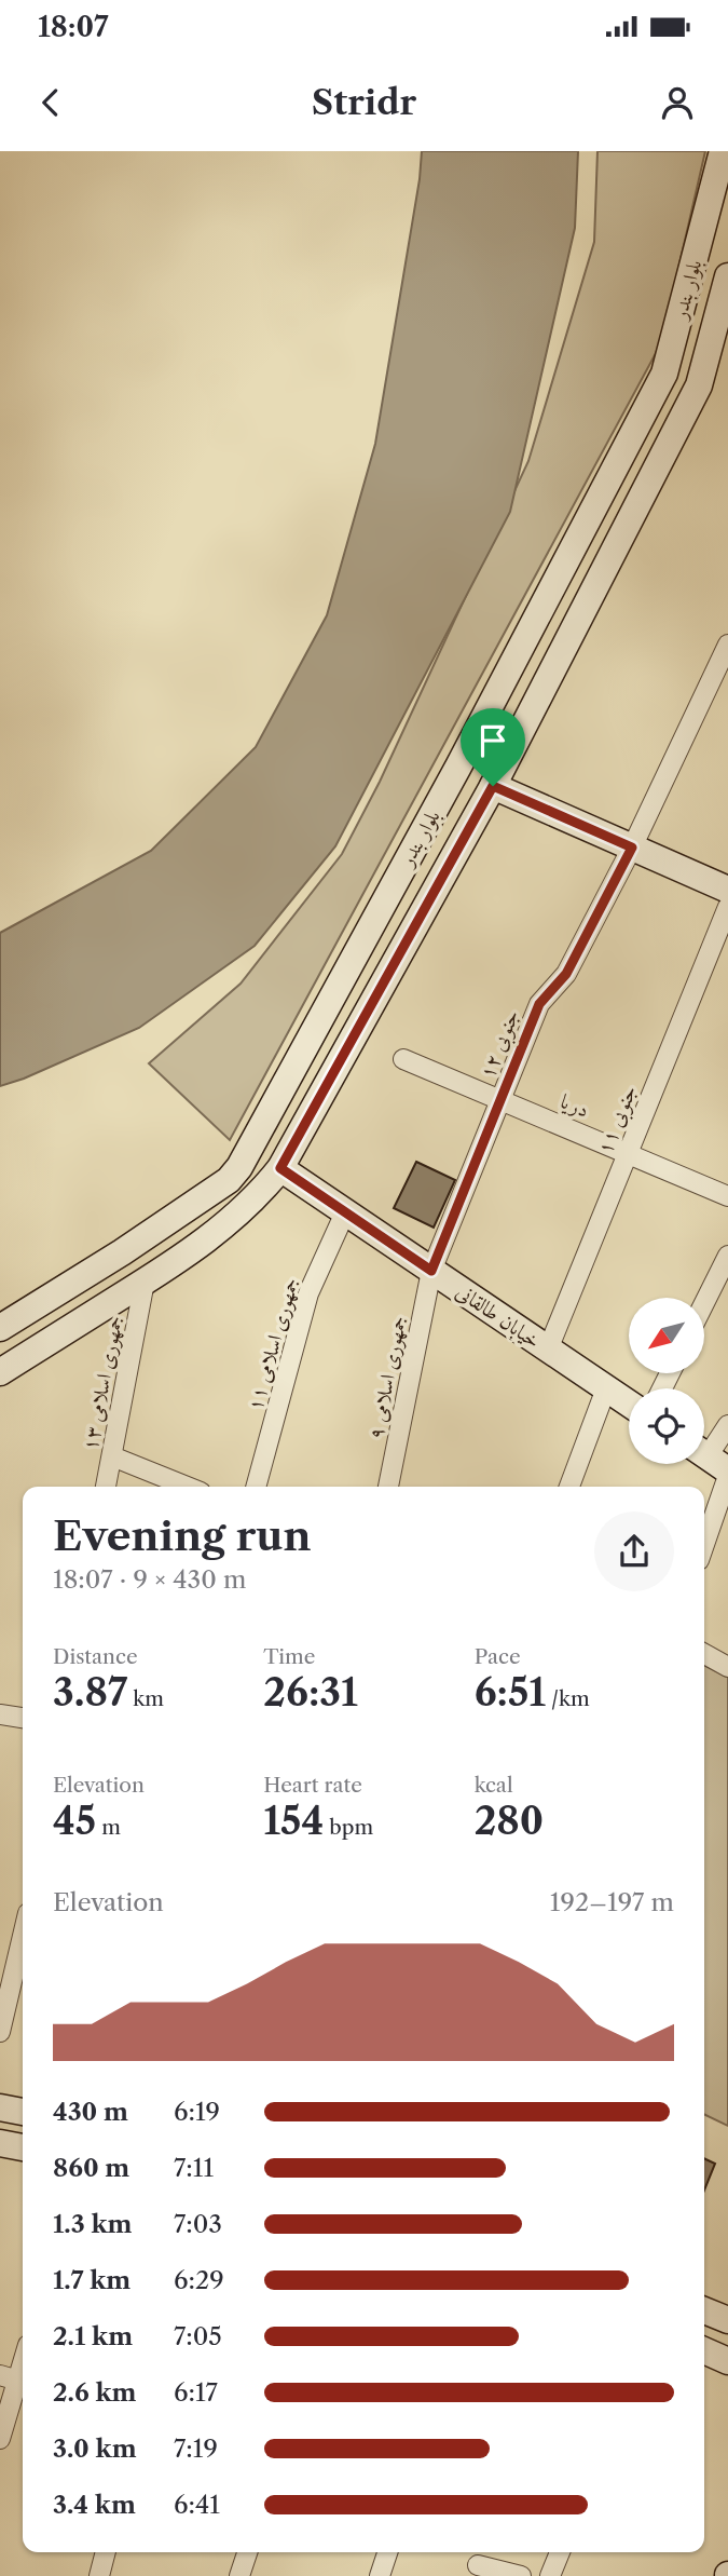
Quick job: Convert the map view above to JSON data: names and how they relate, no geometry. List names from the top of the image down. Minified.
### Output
{"streets":{"main road":["بلوار بندر","خیابان طالقانی"],"street":["۱۲ جنوبی","دریا","۱۱ جنوبی","جمهوری اسلامی ۱۱","جمهوری اسلامی ۹","جمهوری اسلامی ۱۳"]},"crossings":[["بلوار بندر","خیابان طالقانی"],["بلوار بندر","جمهوری اسلامی ۱۳"],["۱۲ جنوبی","دریا"],["۱۲ جنوبی","خیابان طالقانی"],["۱۲ جنوبی","جمهوری اسلامی ۹"],["دریا","۱۱ جنوبی"],["۱۱ جنوبی","خیابان طالقانی"],["خیابان طالقانی","جمهوری اسلامی ۱۱"],["خیابان طالقانی","جمهوری اسلامی ۹"]],"north":"bottom left","page":{"status":"18:07","header":"Stridr","heading":["Evening run","18:07 · 9 × 430 m"],"stats":[["Distance","3.87 km"],["Time","26:31"],["Pace","6:51 /km"],["Elevation","45 m"],["Heart rate","154 bpm"],["kcal","280"]],"chart":["Elevation","192–197 m"],"list":[{"name":"430 m","note":"6:19"},{"name":"860 m","note":"7:11"},{"name":"1.3 km","note":"7:03"},{"name":"1.7 km","note":"6:29"},{"name":"2.1 km","note":"7:05"},{"name":"2.6 km","note":"6:17"},{"name":"3.0 km","note":"7:19"},{"name":"3.4 km","note":"6:41"}]}}
